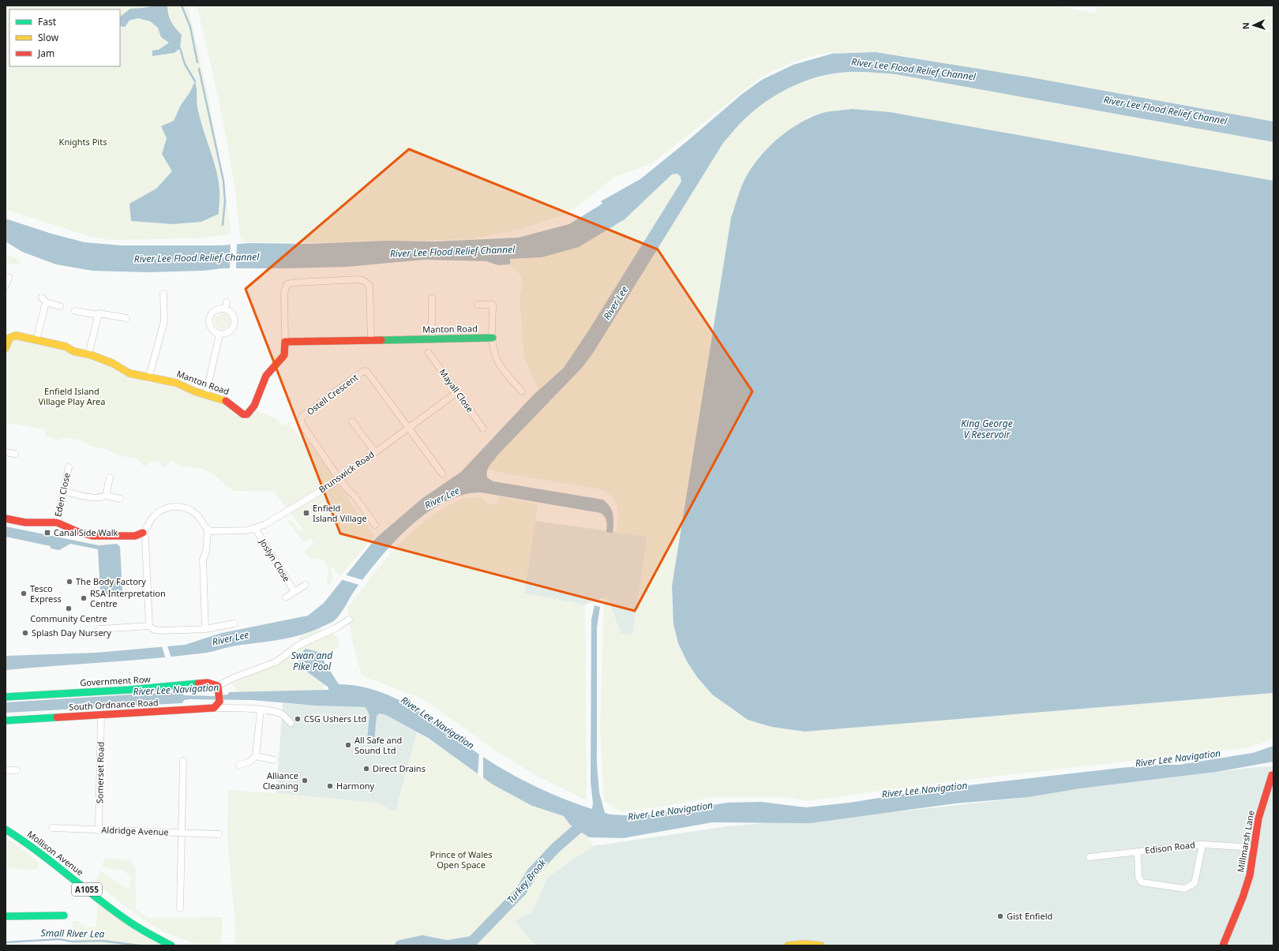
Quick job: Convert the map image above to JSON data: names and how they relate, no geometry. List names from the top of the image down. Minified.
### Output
{"streets":{"street":["Manton Road","Mayall Close","Ostell Crescent","Brunswick Road","Eden Close","Joslyn Close","Government Row","South Ordnance Road","Somerset Road","Aldridge Avenue","Millmarsh Lane","Edison Road","Mollison Avenue","A1055"]},"crossings":[["Mayall Close","Brunswick Road"],["Ostell Crescent","Brunswick Road"],["Brunswick Road","Joslyn Close"],["South Ordnance Road","Somerset Road"],["Somerset Road","Aldridge Avenue"],["Millmarsh Lane","Edison Road"]],"water":["River Lee Flood Relief Channel","River Lee","King George V Reservoir","Swan and Pike Pool","River Lee Navigation","Turkey Brook","Small River Lea"],"parks":["Knights Pits","Enfield Island Village Play Area","Prince of Wales Open Space"],"places":{"transit":["Enfield Island Village","Canal Side Walk"],"other":["The Body Factory","Tesco Express","RSA Interpretation Centre","Community Centre","Splash Day Nursery","CSG Ushers Ltd","All Safe and Sound Ltd","Direct Drains","Alliance Cleaning","Harmony","Gist Enfield"]},"legend":["Fast","Slow","Jam"],"north":"left"}
